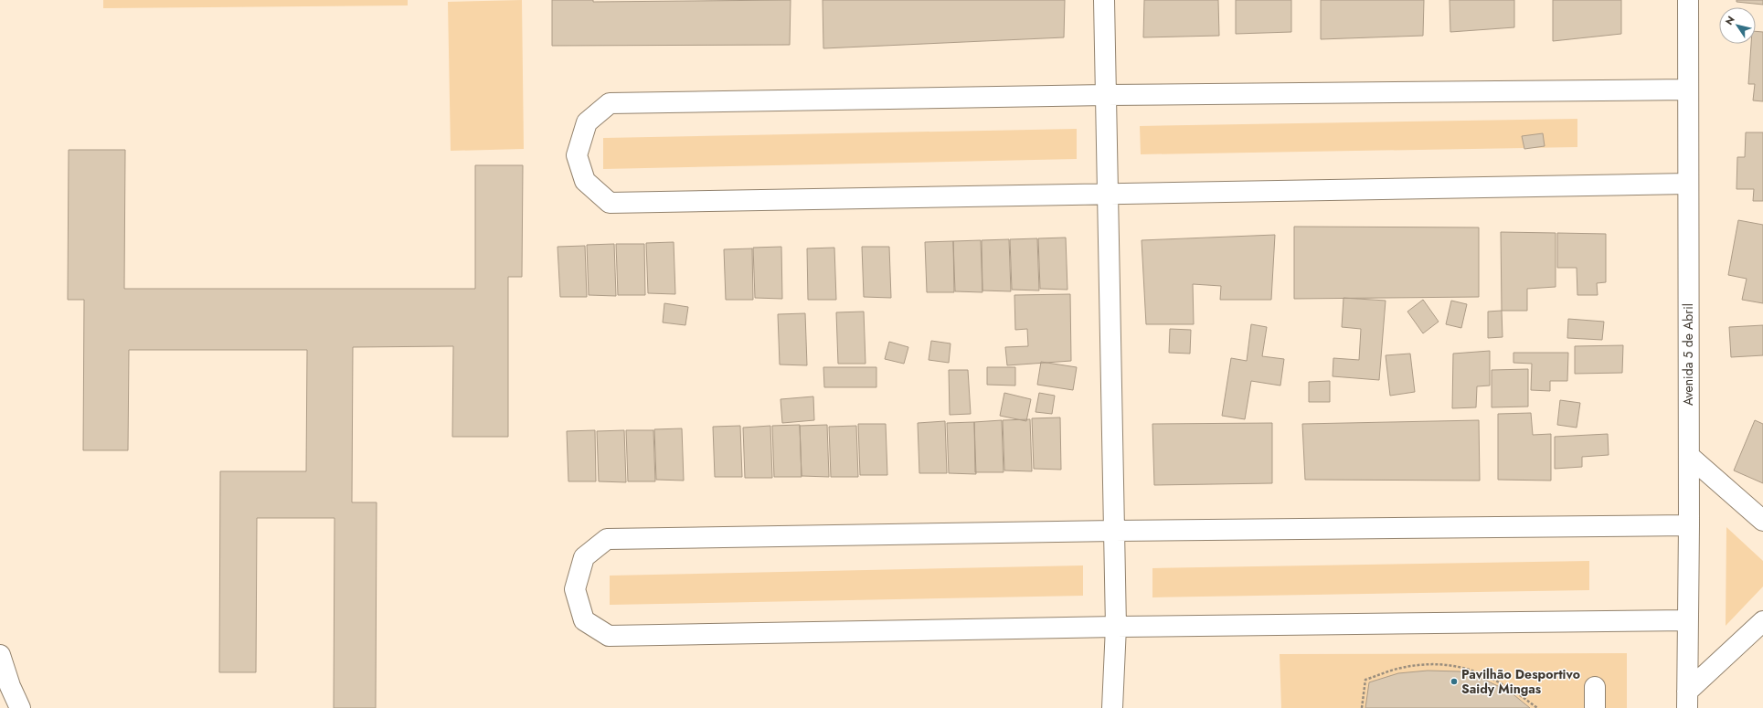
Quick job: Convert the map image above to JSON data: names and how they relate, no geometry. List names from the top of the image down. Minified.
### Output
{"streets":{"street":["Avenida 5 de Abril"]},"places":["Pavilhão Desportivo Saidy Mingas"],"north":"top left"}
